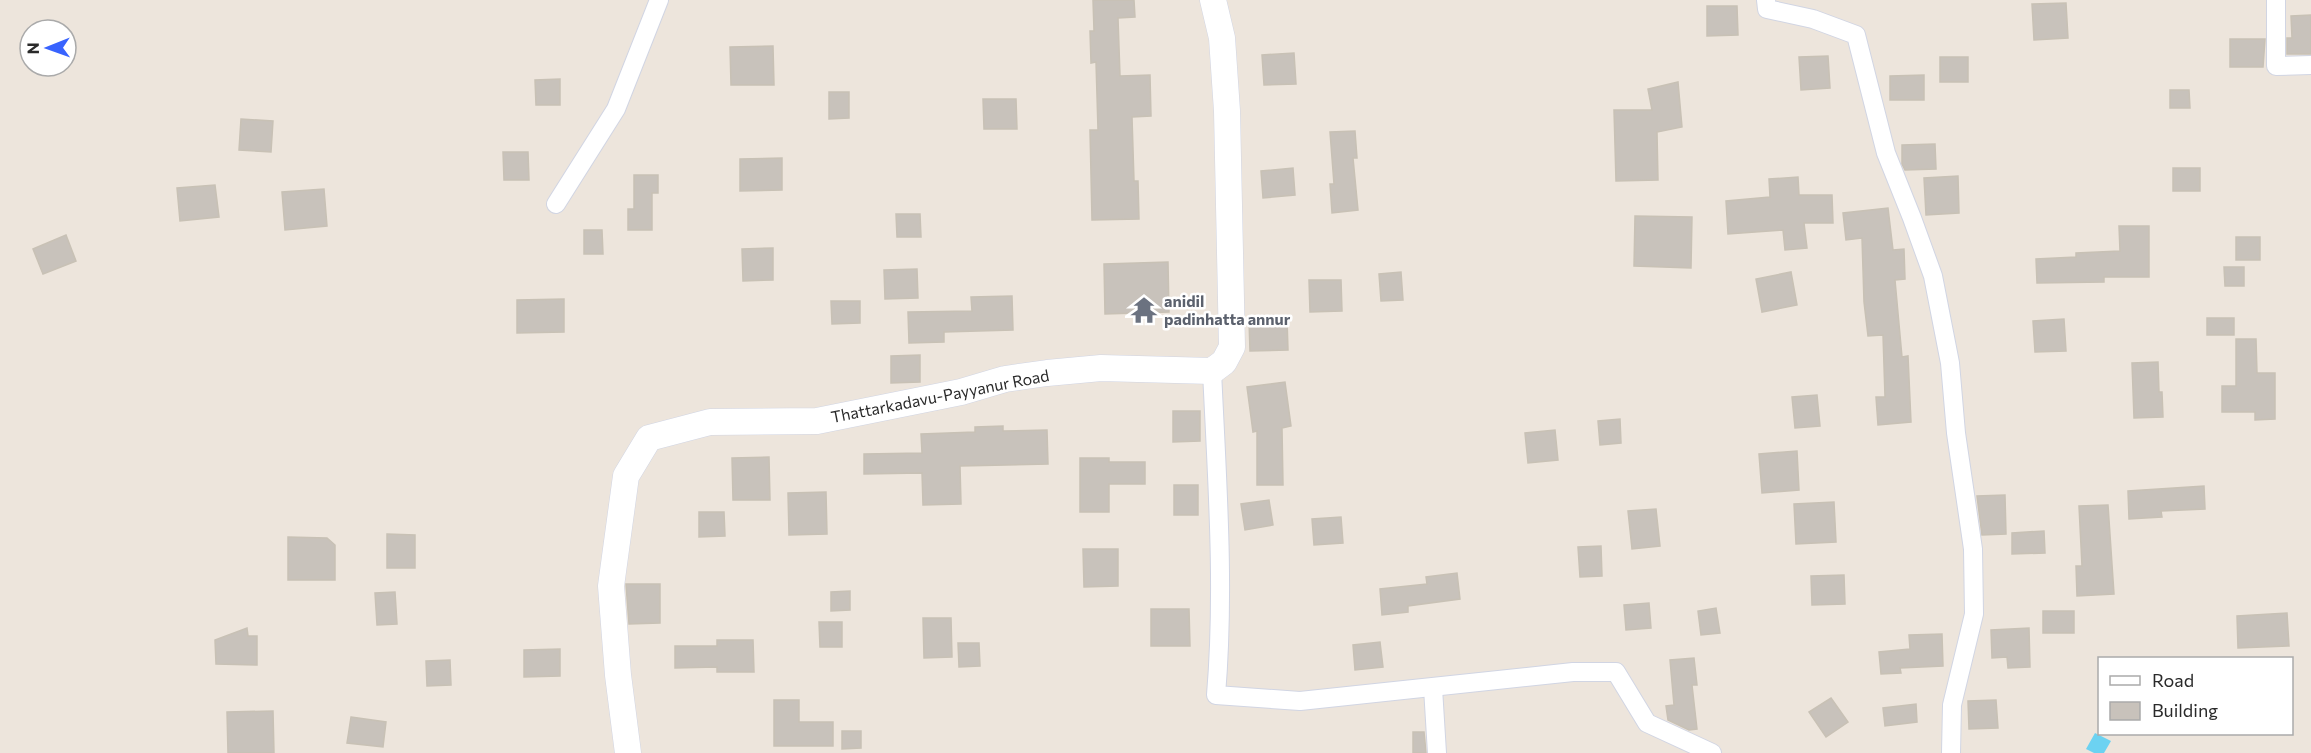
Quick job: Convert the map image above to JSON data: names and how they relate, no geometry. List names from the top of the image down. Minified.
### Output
{"streets":{"main road":["Thattarkadavu-Payyanur Road"]},"places":{"temple":["anidil padinhatta annur"]},"legend":["Road","Building"],"north":"left"}
